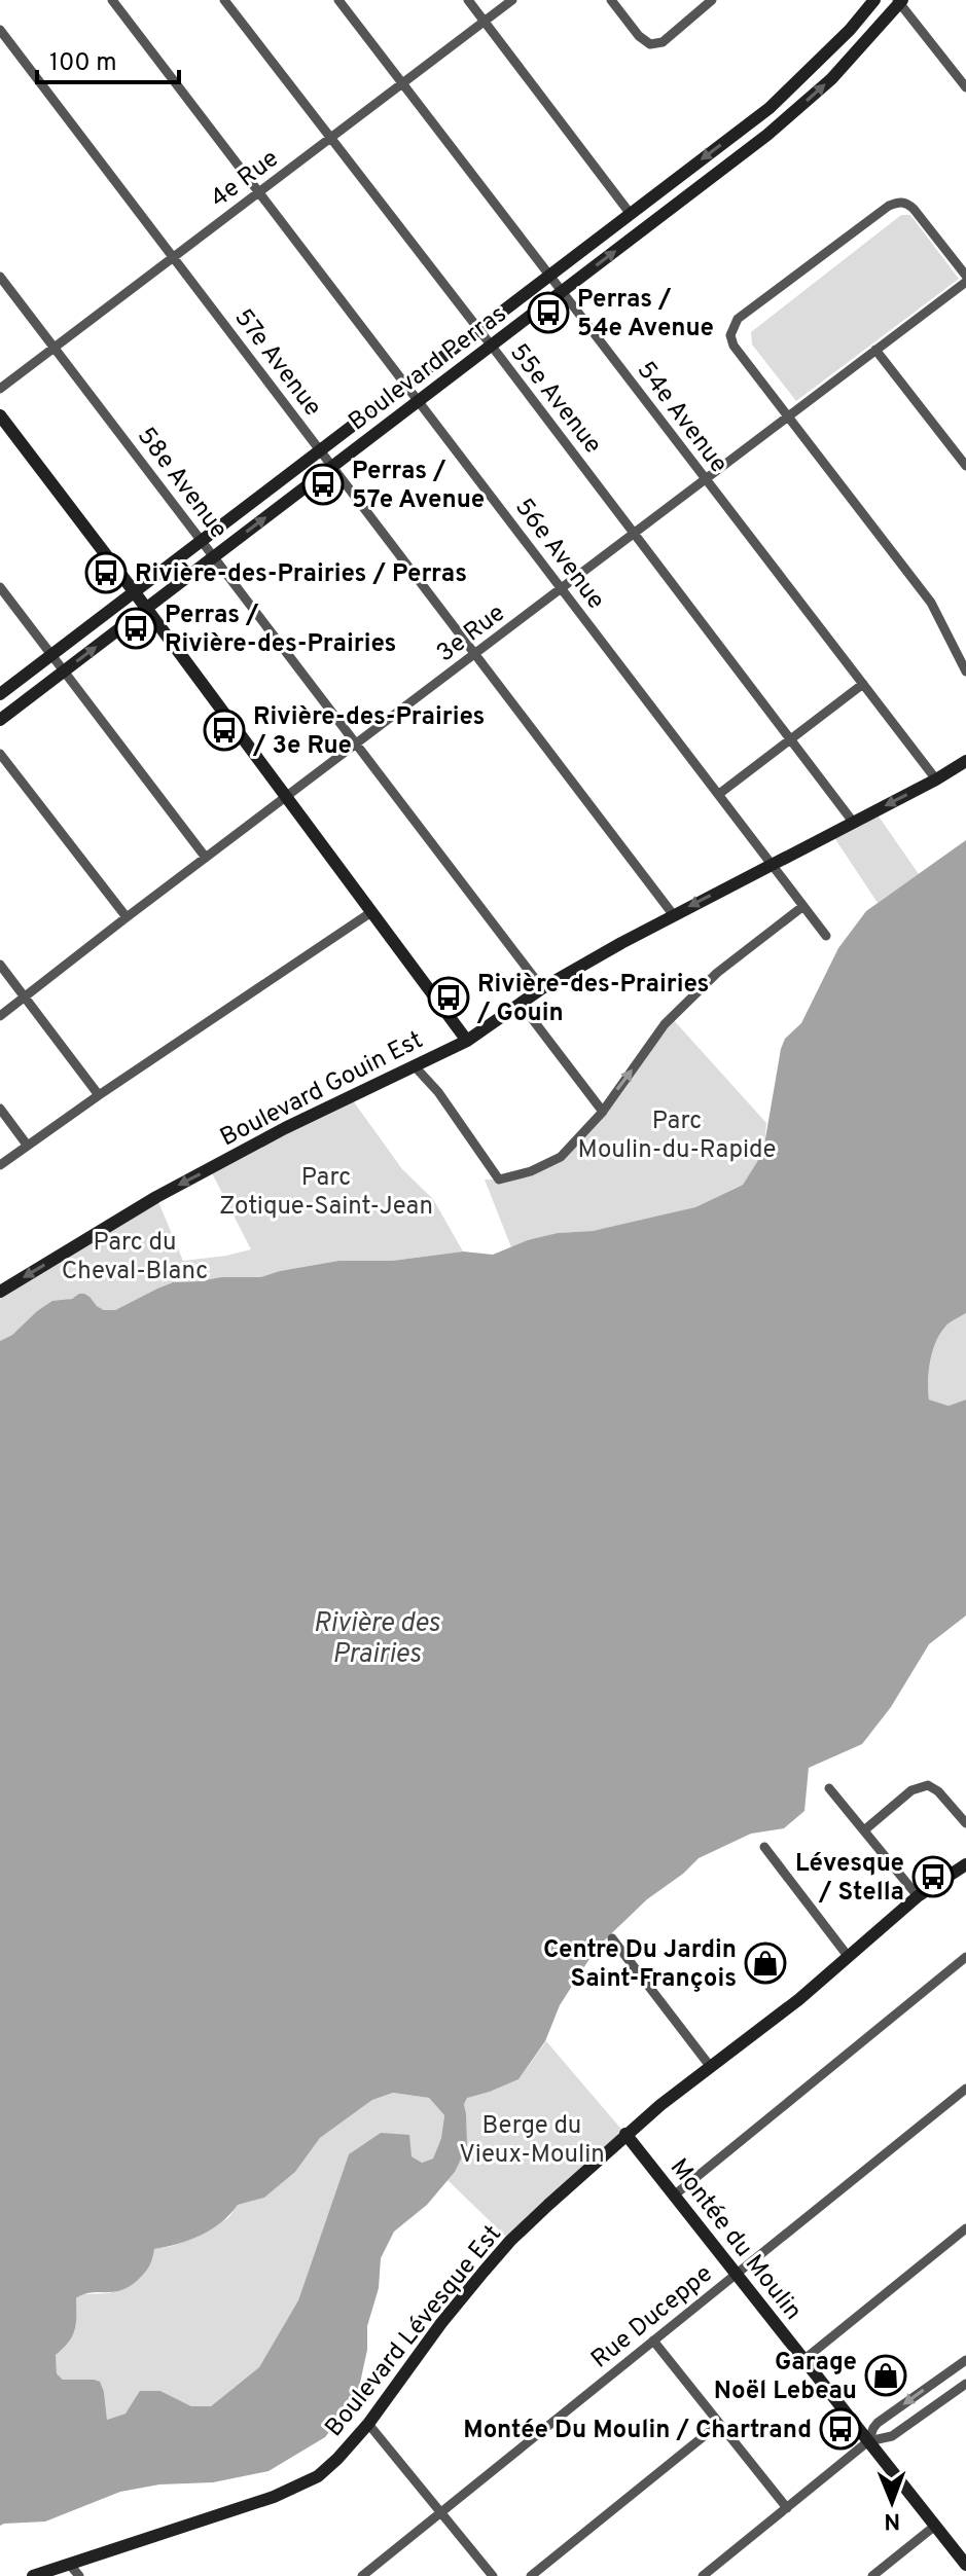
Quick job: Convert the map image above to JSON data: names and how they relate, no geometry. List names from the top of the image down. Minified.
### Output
{"streets":{"street":["4e Rue","57e Avenue","Boulevard Perras","55e Avenue","54e Avenue","58e Avenue","56e Avenue","3e Rue","Boulevard Gouin Est","Montée du Moulin","Rue Duceppe","Boulevard Lévesque Est"]},"crossings":[["4e Rue","57e Avenue"],["4e Rue","55e Avenue"],["4e Rue","54e Avenue"],["4e Rue","58e Avenue"],["4e Rue","56e Avenue"],["57e Avenue","Boulevard Perras"],["57e Avenue","3e Rue"],["57e Avenue","Boulevard Gouin Est"],["Boulevard Perras","55e Avenue"],["Boulevard Perras","54e Avenue"],["Boulevard Perras","58e Avenue"],["Boulevard Perras","56e Avenue"],["55e Avenue","3e Rue"],["55e Avenue","Boulevard Gouin Est"],["54e Avenue","3e Rue"],["54e Avenue","Boulevard Gouin Est"],["58e Avenue","3e Rue"],["58e Avenue","Boulevard Gouin Est"],["56e Avenue","3e Rue"],["56e Avenue","Boulevard Gouin Est"],["Montée du Moulin","Rue Duceppe"],["Montée du Moulin","Boulevard Lévesque Est"]],"one_way":["Boulevard Gouin Est"],"water":["Rivière des Prairies"],"parks":["Parc Moulin-du-Rapide","Parc Zotique-Saint-Jean","Parc du Cheval-Blanc","Berge du Vieux-Moulin"],"places":{"bus stop":["Perras / 54e Avenue","Perras / 57e Avenue","Rivière-des-Prairies / Perras","Perras / Rivière-des-Prairies","Rivière-des-Prairies / 3e Rue","Rivière-des-Prairies / Gouin","Lévesque / Stella","Montée Du Moulin / Chartrand"],"shop":["Centre Du Jardin Saint-François","Garage Noël Lebeau"]},"scale_bar":"100 m","north":"bottom"}
